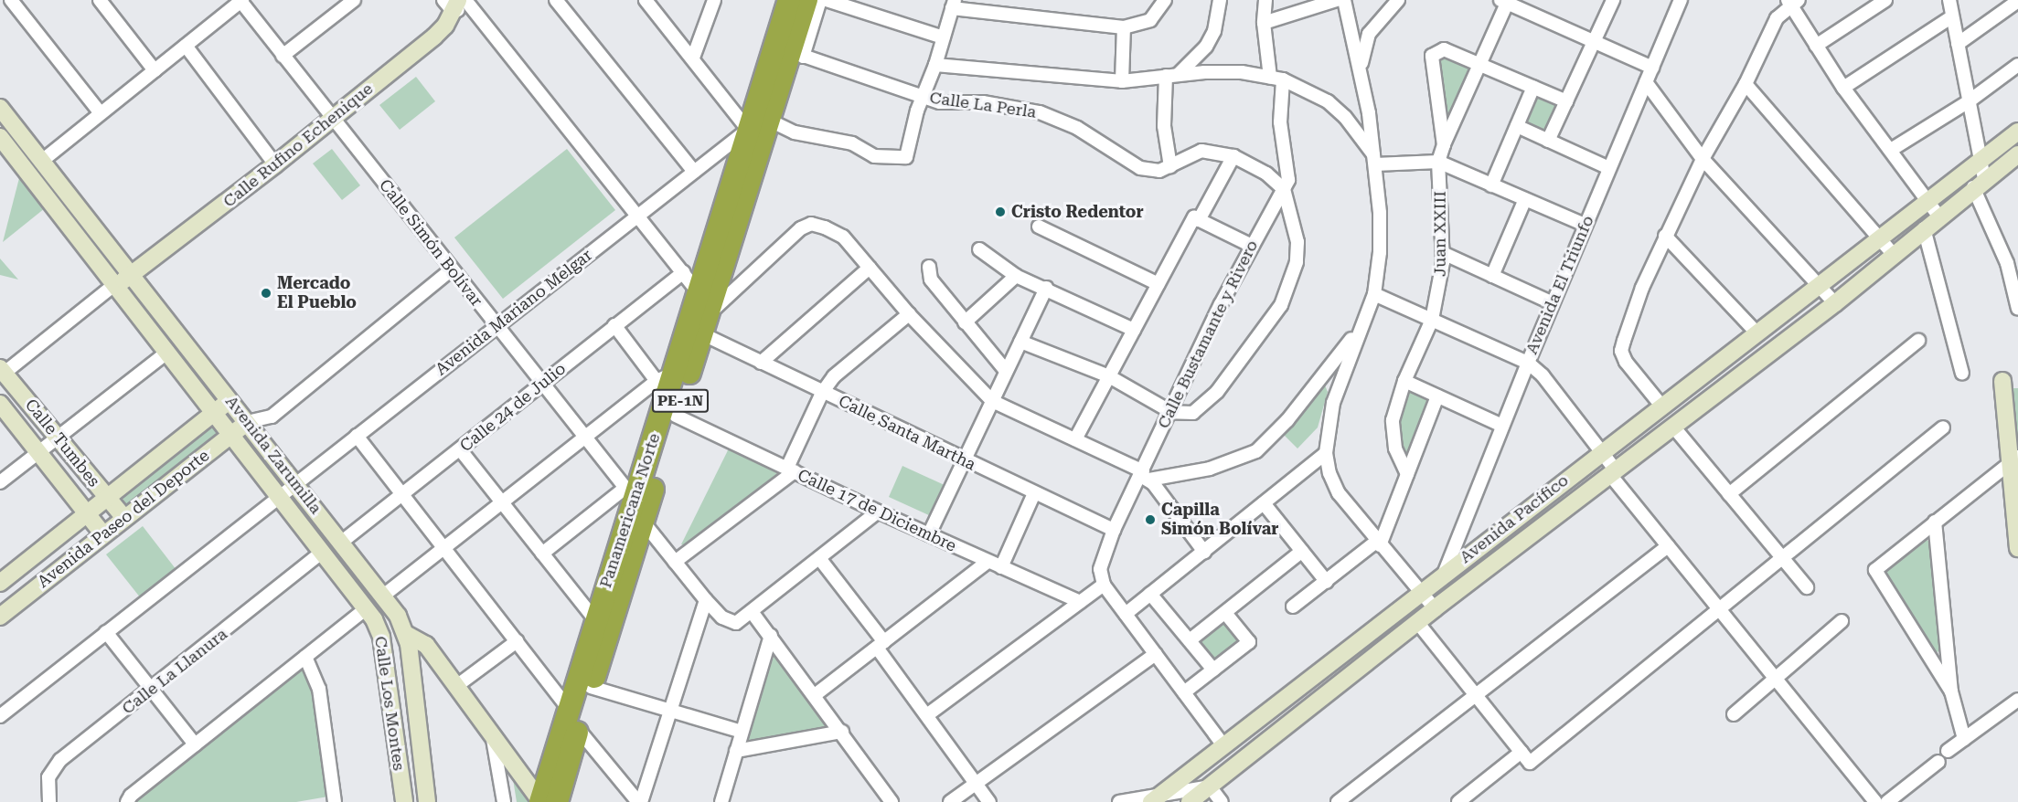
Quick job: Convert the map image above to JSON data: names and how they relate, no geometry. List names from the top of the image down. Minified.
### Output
{"streets":{"highway":["PE-1N","Panamericana Norte"],"street":["Calle La Perla","Calle Rufino Echenique","Juan XXIII","Calle Simón Bolívar","Avenida El Triunfo","Avenida Mariano Melgar","Calle Bustamante y Rivero","Calle 24 de Julio","Calle Santa Martha","Calle Tumbes","Avenida Zarumilla","Calle 17 de Diciembre","Avenida Paseo del Deporte","Avenida Pacífico","Calle La Llanura","Calle Los Montes"]},"crossings":[["Calle La Perla","Calle Bustamante y Rivero"],["Calle La Perla","Panamericana Norte"],["Calle Rufino Echenique","Calle Simón Bolívar"],["Calle Rufino Echenique","Avenida Zarumilla"],["Calle Simón Bolívar","Avenida Mariano Melgar"],["Calle Simón Bolívar","Calle 24 de Julio"],["Calle Simón Bolívar","Panamericana Norte"],["Avenida El Triunfo","Avenida Pacífico"],["Avenida Mariano Melgar","Avenida Zarumilla"],["Avenida Mariano Melgar","Panamericana Norte"],["Calle Bustamante y Rivero","Calle Santa Martha"],["Calle 24 de Julio","Avenida Zarumilla"],["Calle Santa Martha","Panamericana Norte"],["Calle Tumbes","Avenida Paseo del Deporte"],["Avenida Zarumilla","Panamericana Norte"],["Avenida Zarumilla","Avenida Paseo del Deporte"],["Avenida Zarumilla","Calle La Llanura"],["Avenida Zarumilla","Calle Los Montes"],["Panamericana Norte","Calle 17 de Diciembre"]],"places":["Cristo Redentor","Mercado El Pueblo","Capilla Simón Bolívar"]}
